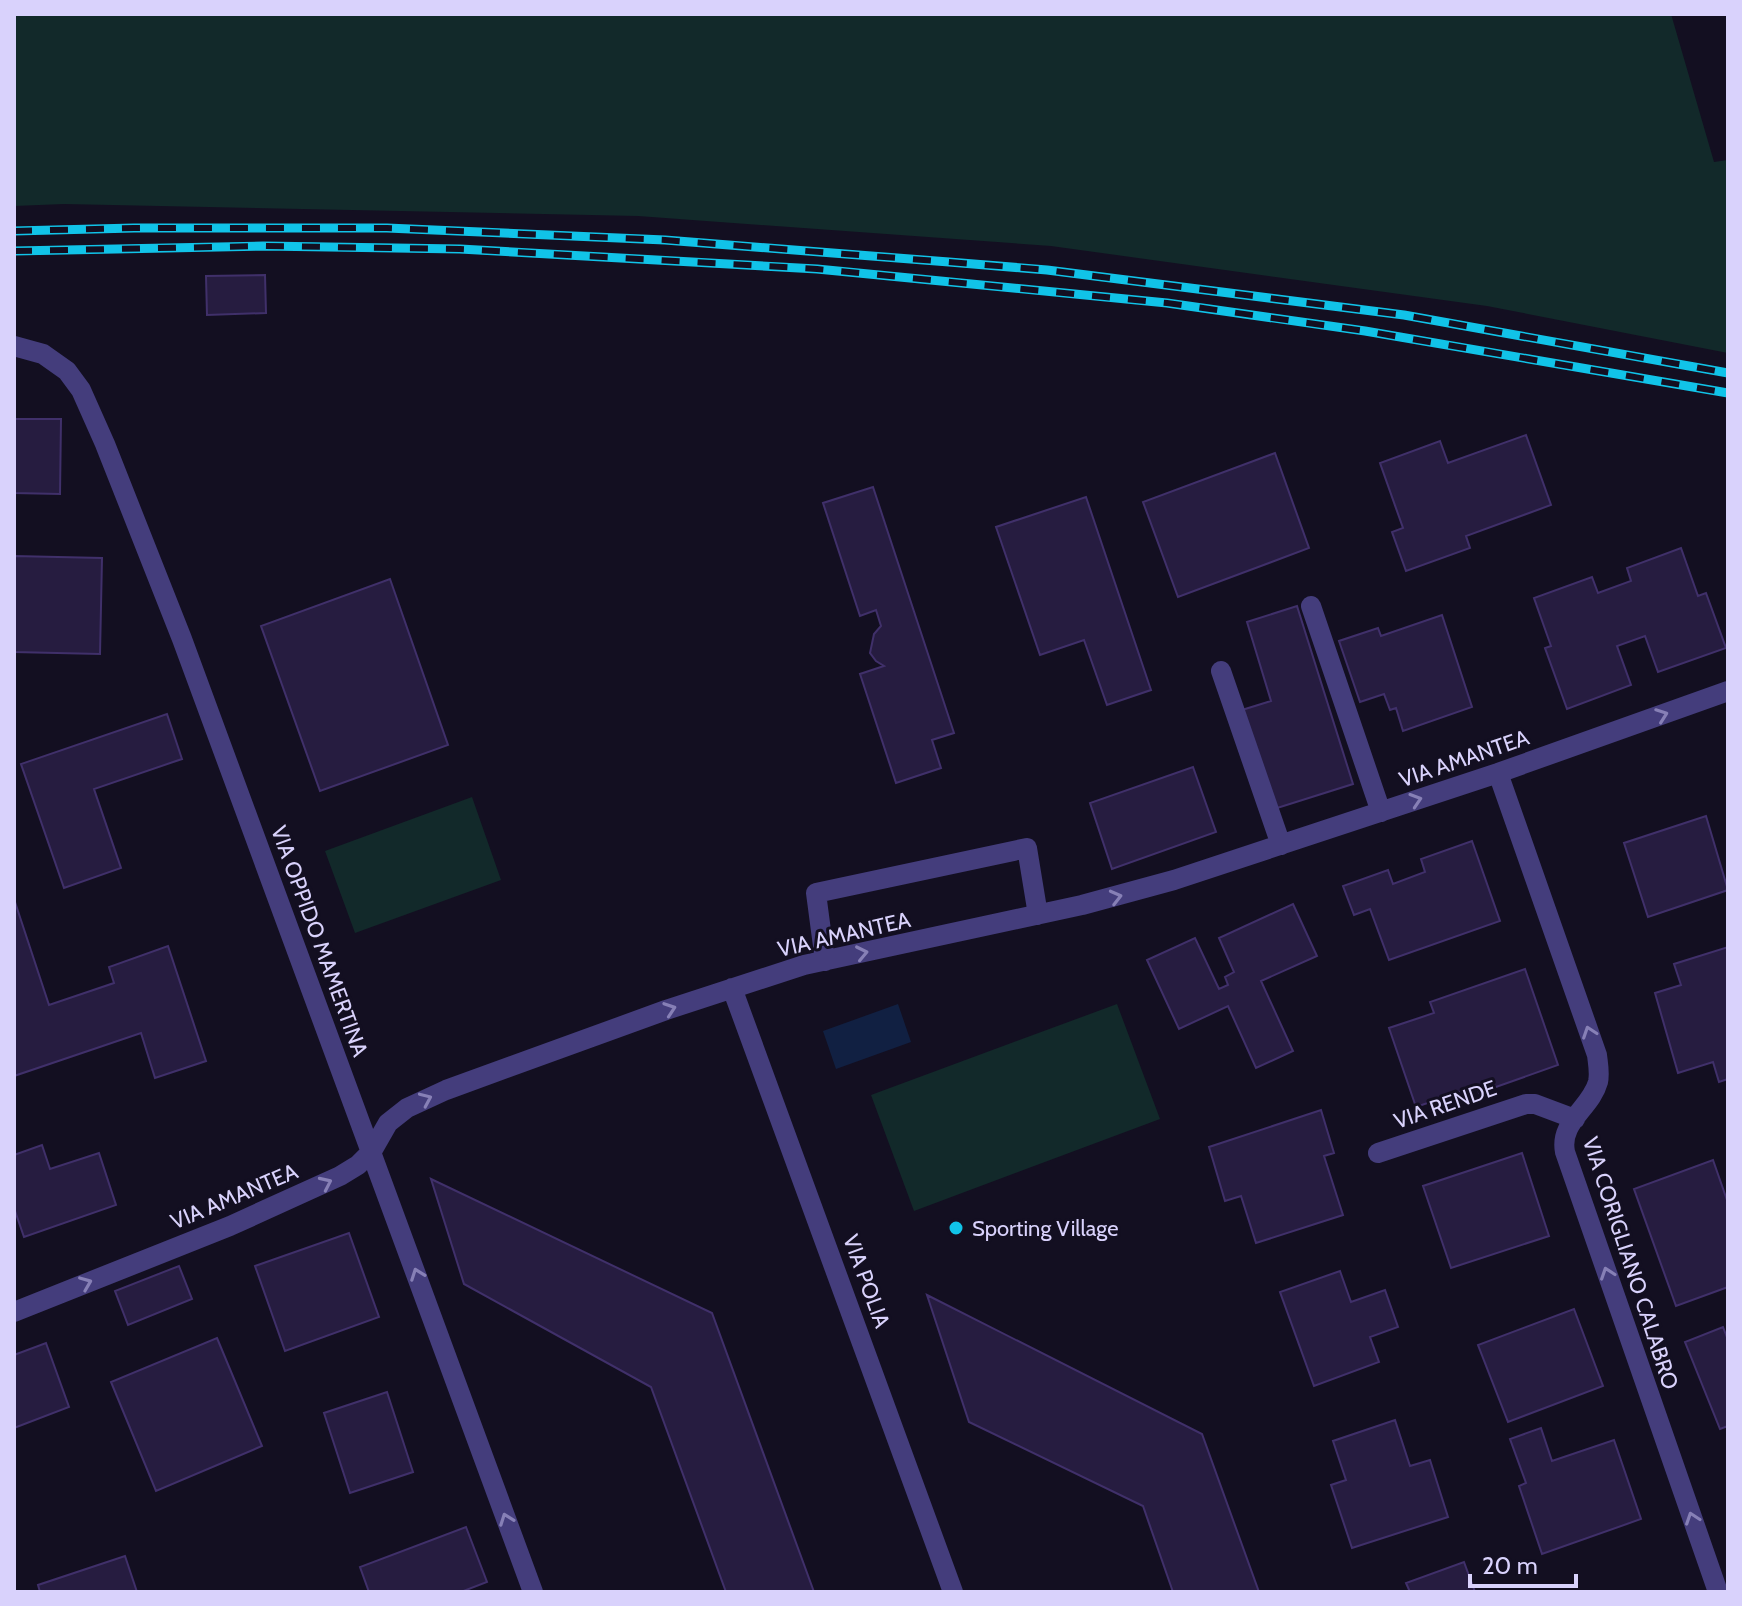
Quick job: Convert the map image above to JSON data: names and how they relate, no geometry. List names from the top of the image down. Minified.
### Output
{"streets":{"street":["VIA AMANTEA","VIA OPPIDO MAMERTINA","VIA RENDE","VIA CORIGLIANO CALABRO","VIA POLIA"]},"crossings":[["VIA AMANTEA","VIA OPPIDO MAMERTINA"],["VIA AMANTEA","VIA CORIGLIANO CALABRO"],["VIA AMANTEA","VIA POLIA"],["VIA RENDE","VIA CORIGLIANO CALABRO"]],"one_way":["VIA AMANTEA","VIA CORIGLIANO CALABRO"],"places":["Sporting Village"],"scale_bar":"20 m"}
